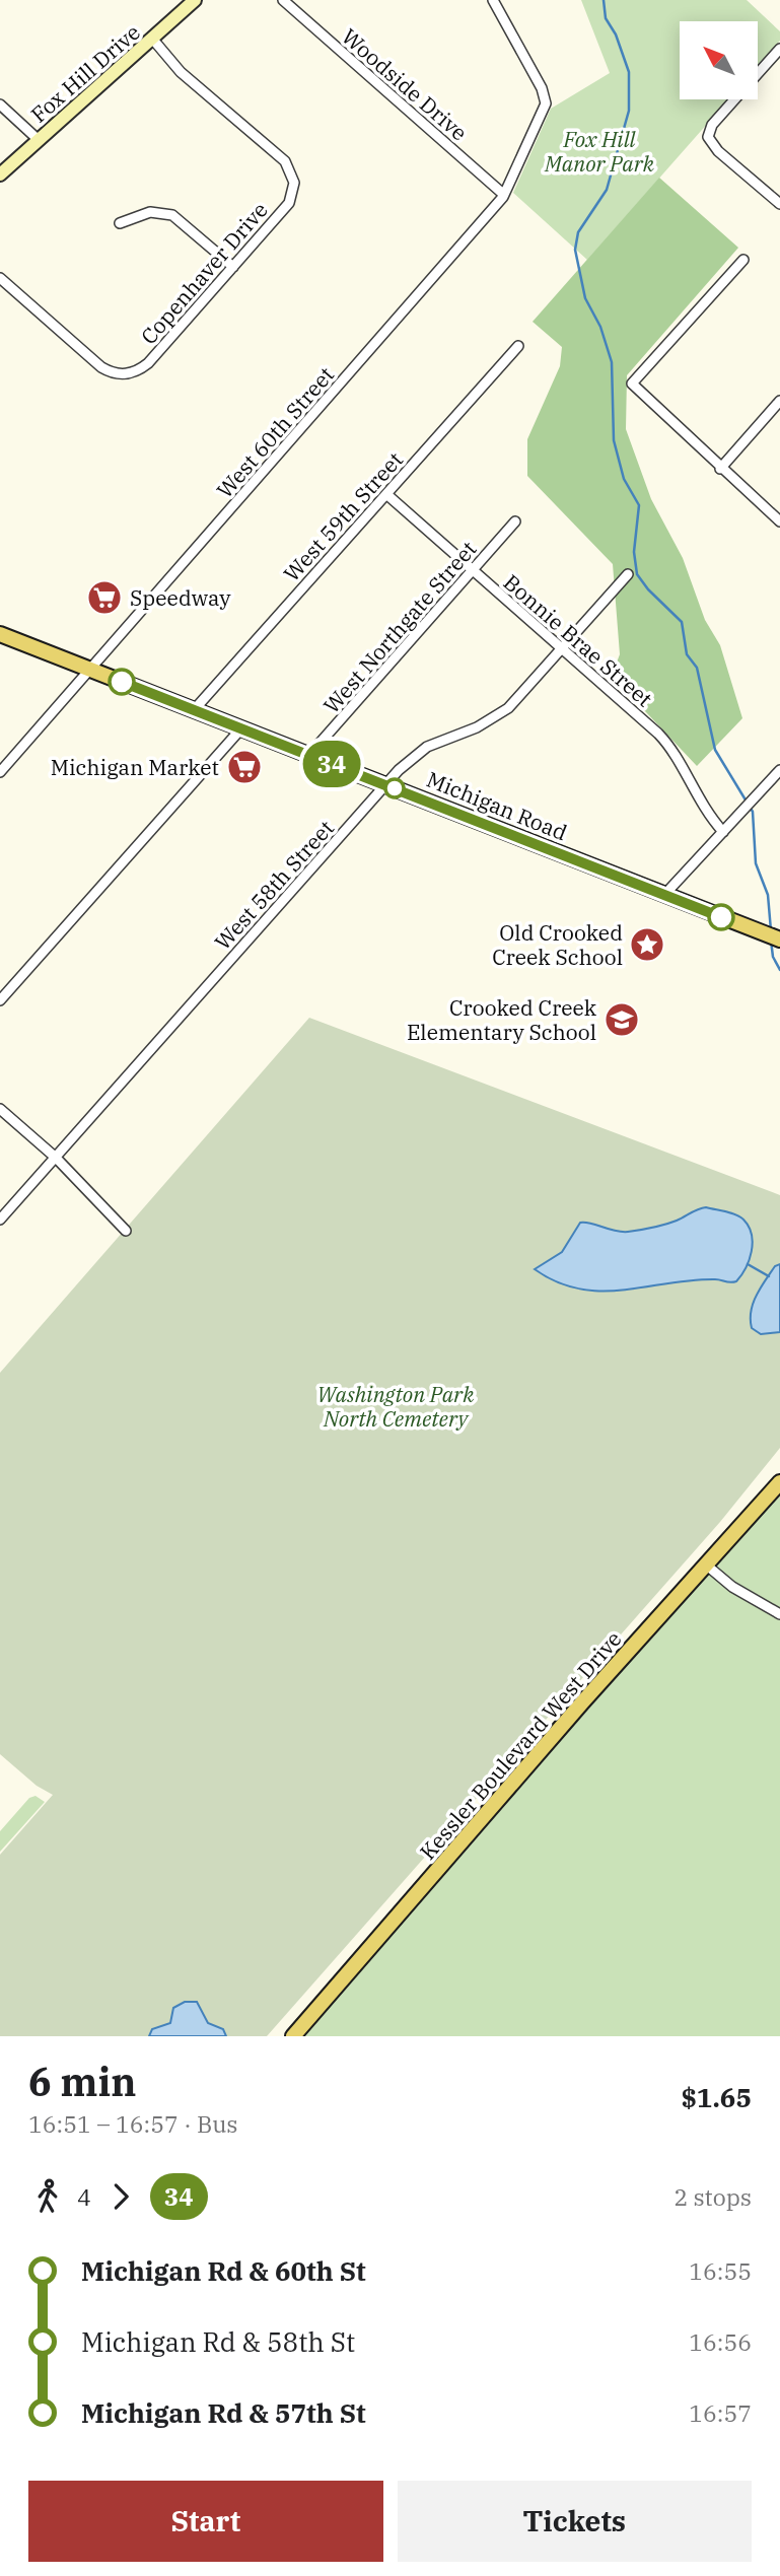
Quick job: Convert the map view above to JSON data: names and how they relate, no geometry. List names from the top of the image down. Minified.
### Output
{"streets":{"main road":["Michigan Road","Kessler Boulevard West Drive"],"street":["Fox Hill Drive","Woodside Drive","Copenhaver Drive","West 60th Street","West 59th Street","West Northgate Street","Bonnie Brae Street","West 58th Street"]},"crossings":[["Fox Hill Drive","Copenhaver Drive"],["Woodside Drive","West 60th Street"],["West 60th Street","Michigan Road"],["West 59th Street","Bonnie Brae Street"],["West 59th Street","Michigan Road"],["West Northgate Street","Bonnie Brae Street"],["West Northgate Street","Michigan Road"],["Bonnie Brae Street","West 58th Street"],["Michigan Road","West 58th Street"]],"parks":["Fox Hill Manor Park","Washington Park North Cemetery"],"places":{"supermarket":["Speedway","Michigan Market"],"place":["Old Crooked Creek School"],"school or university":["Crooked Creek Elementary School"]},"lines":["bus line 34"],"north":"top left","page":{"on_map":"34","heading":["6 min","16:51 – 16:57 · Bus","$1.65"],"legs":["4","34","2 stops"],"list":[{"name":"Michigan Rd & 60th St","value":"16:55"},{"name":"Michigan Rd & 58th St","value":"16:56"},{"name":"Michigan Rd & 57th St","value":"16:57"}],"buttons":["Start","Tickets"]}}
